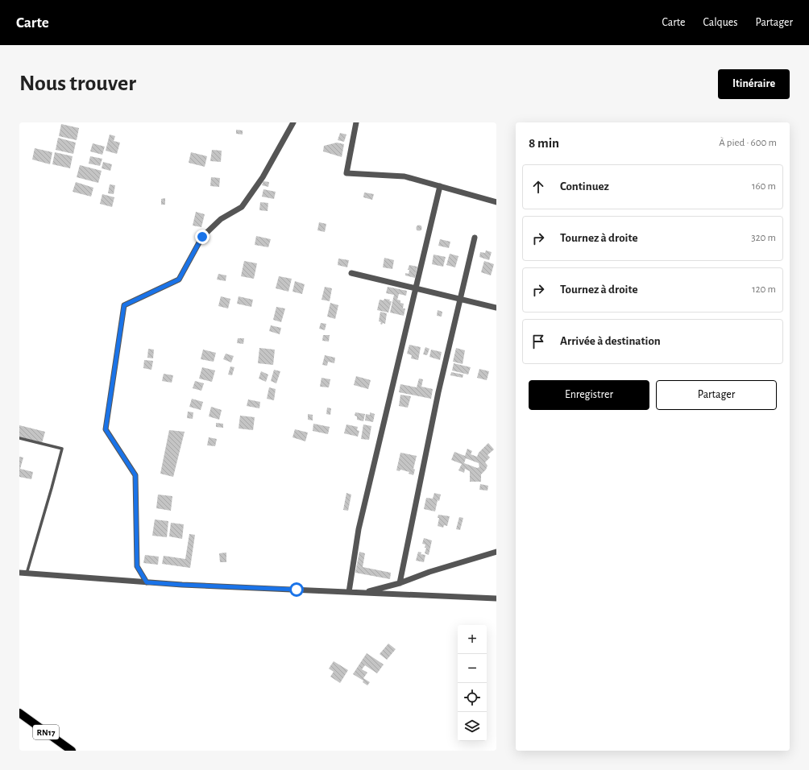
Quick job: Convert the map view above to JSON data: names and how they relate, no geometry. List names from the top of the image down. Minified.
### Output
{"streets":{"main road":["RN17"]},"page":{"header":"Carte","nav":["Carte","Calques","Partager"],"buttons":["Itinéraire",["Enregistrer","Partager"]],"title":"Nous trouver","heading":["8 min","À pied · 600 m"],"list":[["Continuez","160 m"],["Tournez à droite","320 m"],["Tournez à droite","120 m"],"Arrivée à destination"],"map_buttons":["+","−"]}}
